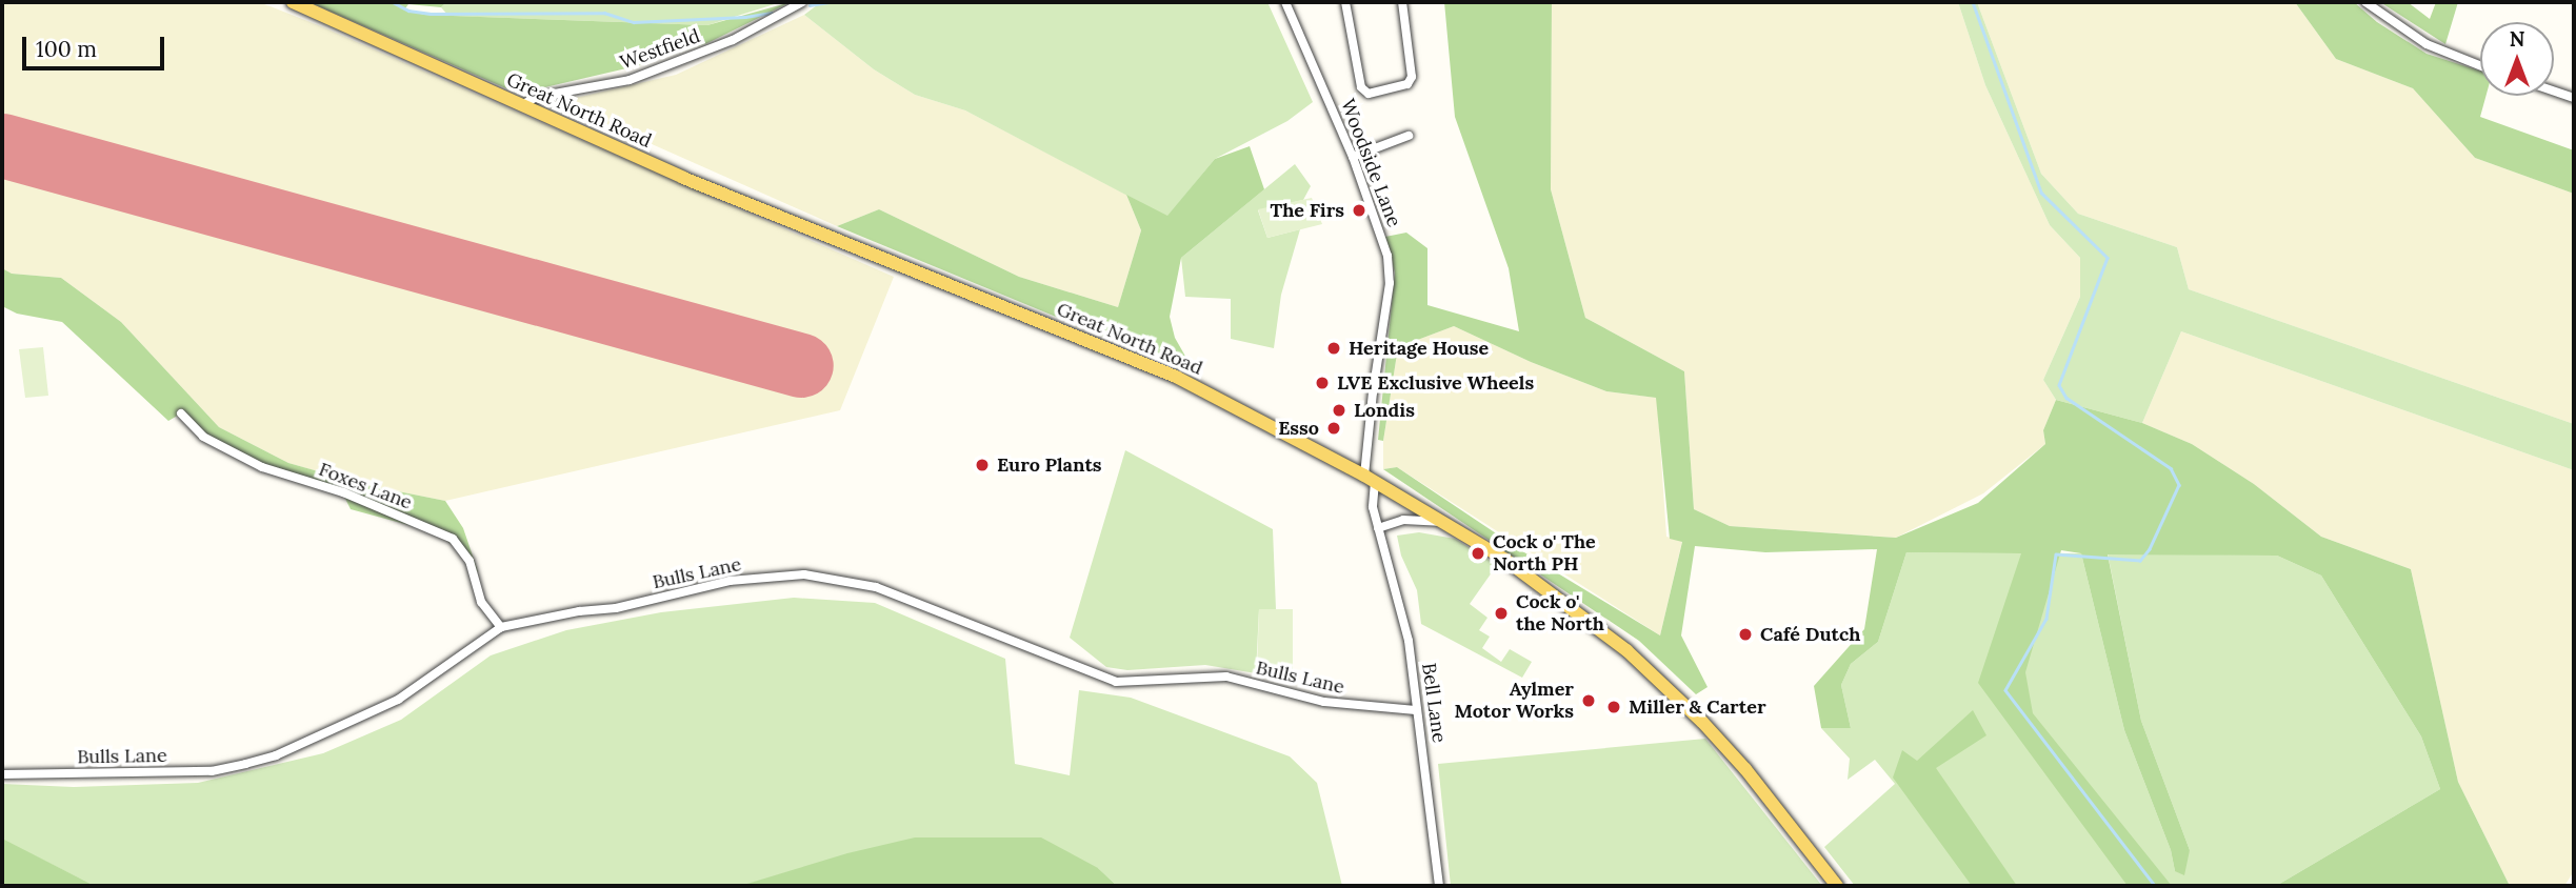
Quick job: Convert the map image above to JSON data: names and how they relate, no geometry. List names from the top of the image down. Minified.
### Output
{"streets":{"main road":["Great North Road"],"street":["Westfield","Woodside Lane","Foxes Lane","Bulls Lane","Bell Lane"]},"crossings":[["Westfield","Great North Road"],["Great North Road","Woodside Lane"],["Great North Road","Bell Lane"],["Woodside Lane","Bell Lane"],["Foxes Lane","Bulls Lane"],["Bulls Lane","Bell Lane"]],"places":["The Firs","Heritage House","LVE Exclusive Wheels","Londis","Esso","Euro Plants","Cock o' The North PH","Cock o' the North","Café Dutch","Aylmer Motor Works","Miller & Carter"],"scale_bar":"100 m","north":"top"}
